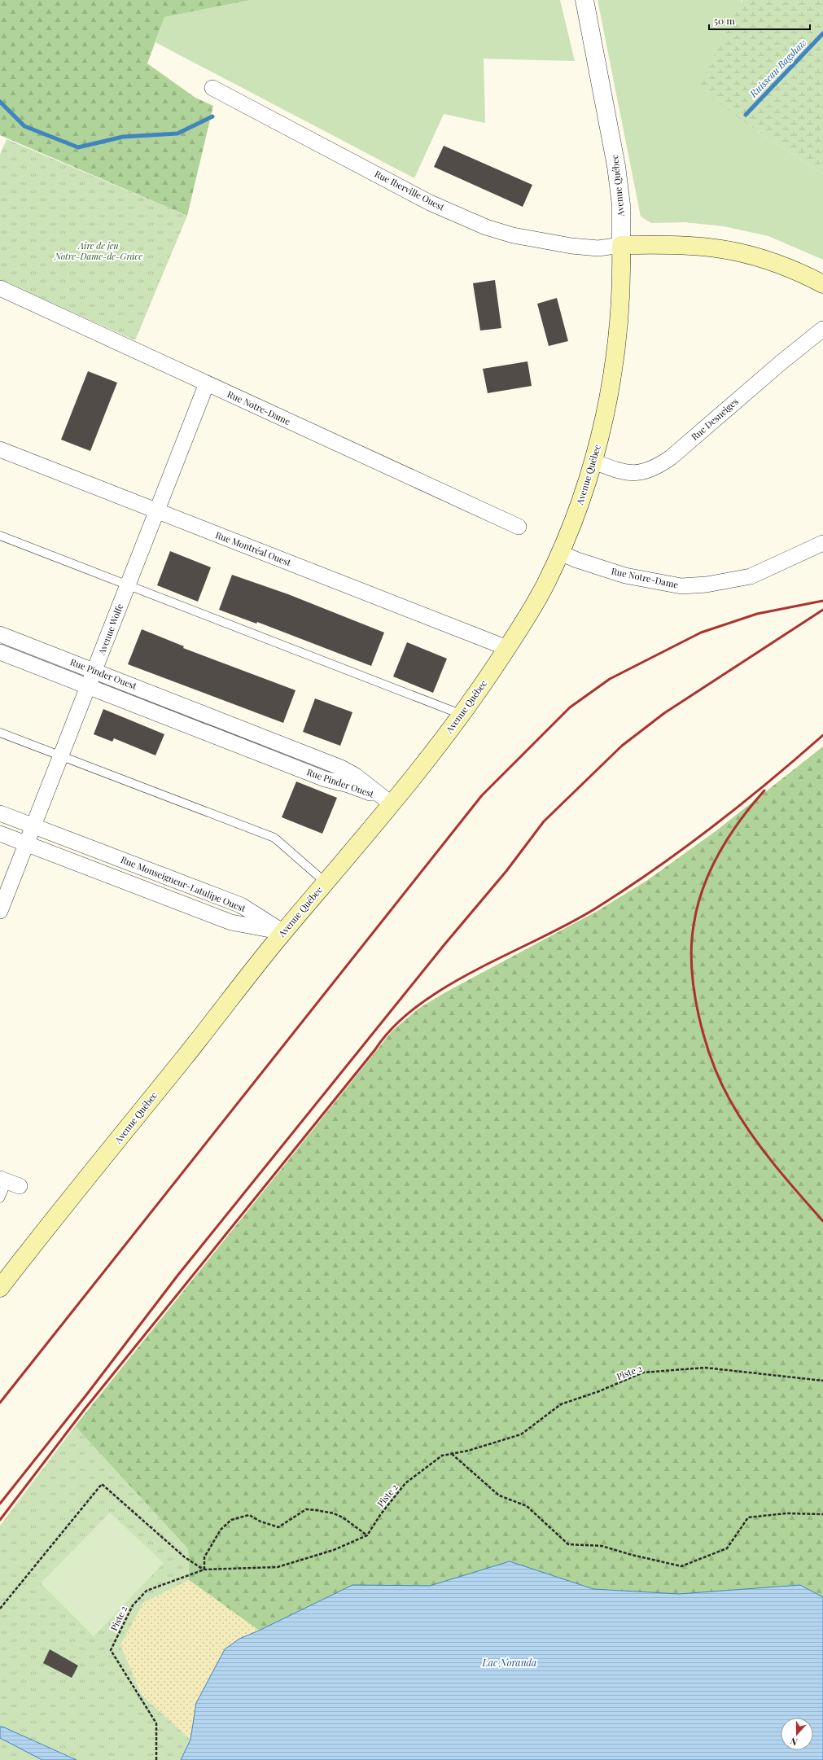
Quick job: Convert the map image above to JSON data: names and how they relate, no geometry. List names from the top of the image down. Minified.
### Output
{"streets":{"main road":["Avenue Québec"],"street":["Rue Iberville Ouest","Rue Notre-Dame","Rue Desneiges","Rue Montréal Ouest","Avenue Wolfe","Rue Pinder Ouest","Rue Monseigneur-Latulipe Ouest"],"path":["Piste 2"]},"crossings":[["Avenue Québec","Rue Iberville Ouest"],["Avenue Québec","Rue Notre-Dame"],["Avenue Québec","Rue Desneiges"],["Avenue Québec","Rue Montréal Ouest"],["Avenue Québec","Rue Pinder Ouest"],["Avenue Québec","Rue Monseigneur-Latulipe Ouest"],["Rue Notre-Dame","Avenue Wolfe"],["Rue Montréal Ouest","Avenue Wolfe"],["Avenue Wolfe","Rue Pinder Ouest"],["Avenue Wolfe","Rue Monseigneur-Latulipe Ouest"]],"water":["Ruisseau Bagshaw","Lac Noranda"],"parks":["Aire de jeu Notre-Dame-de-Grâce"],"scale_bar":"50 m","north":"bottom"}
